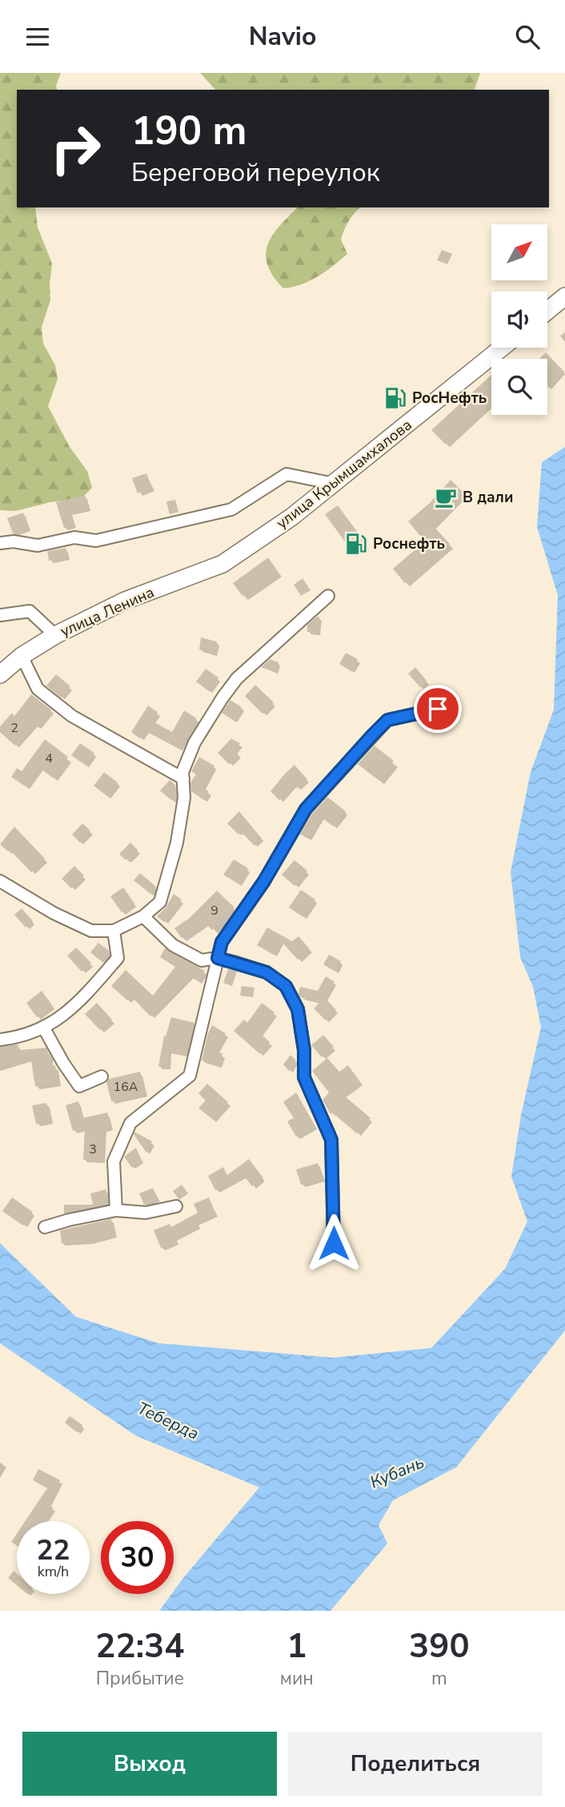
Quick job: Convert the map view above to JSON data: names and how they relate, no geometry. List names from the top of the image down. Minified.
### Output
{"streets":{"main road":["улица Крымшамхалова","улица Ленина"]},"crossings":[["улица Крымшамхалова","улица Ленина"]],"water":["Теберда","Кубань"],"places":{"fuel station":["РосНефть","Роснефть"],"cafe":["В дали"]},"house_numbers":["2","4","9","16А","3"],"north":"top right","page":{"header":"Navio","turn":["190 m","Береговой переулок"],"speed":"22 km/h","limit":"30","eta":["22:34","Прибытие","1","мин","390","m"],"buttons":["Выход","Поделиться"]}}
